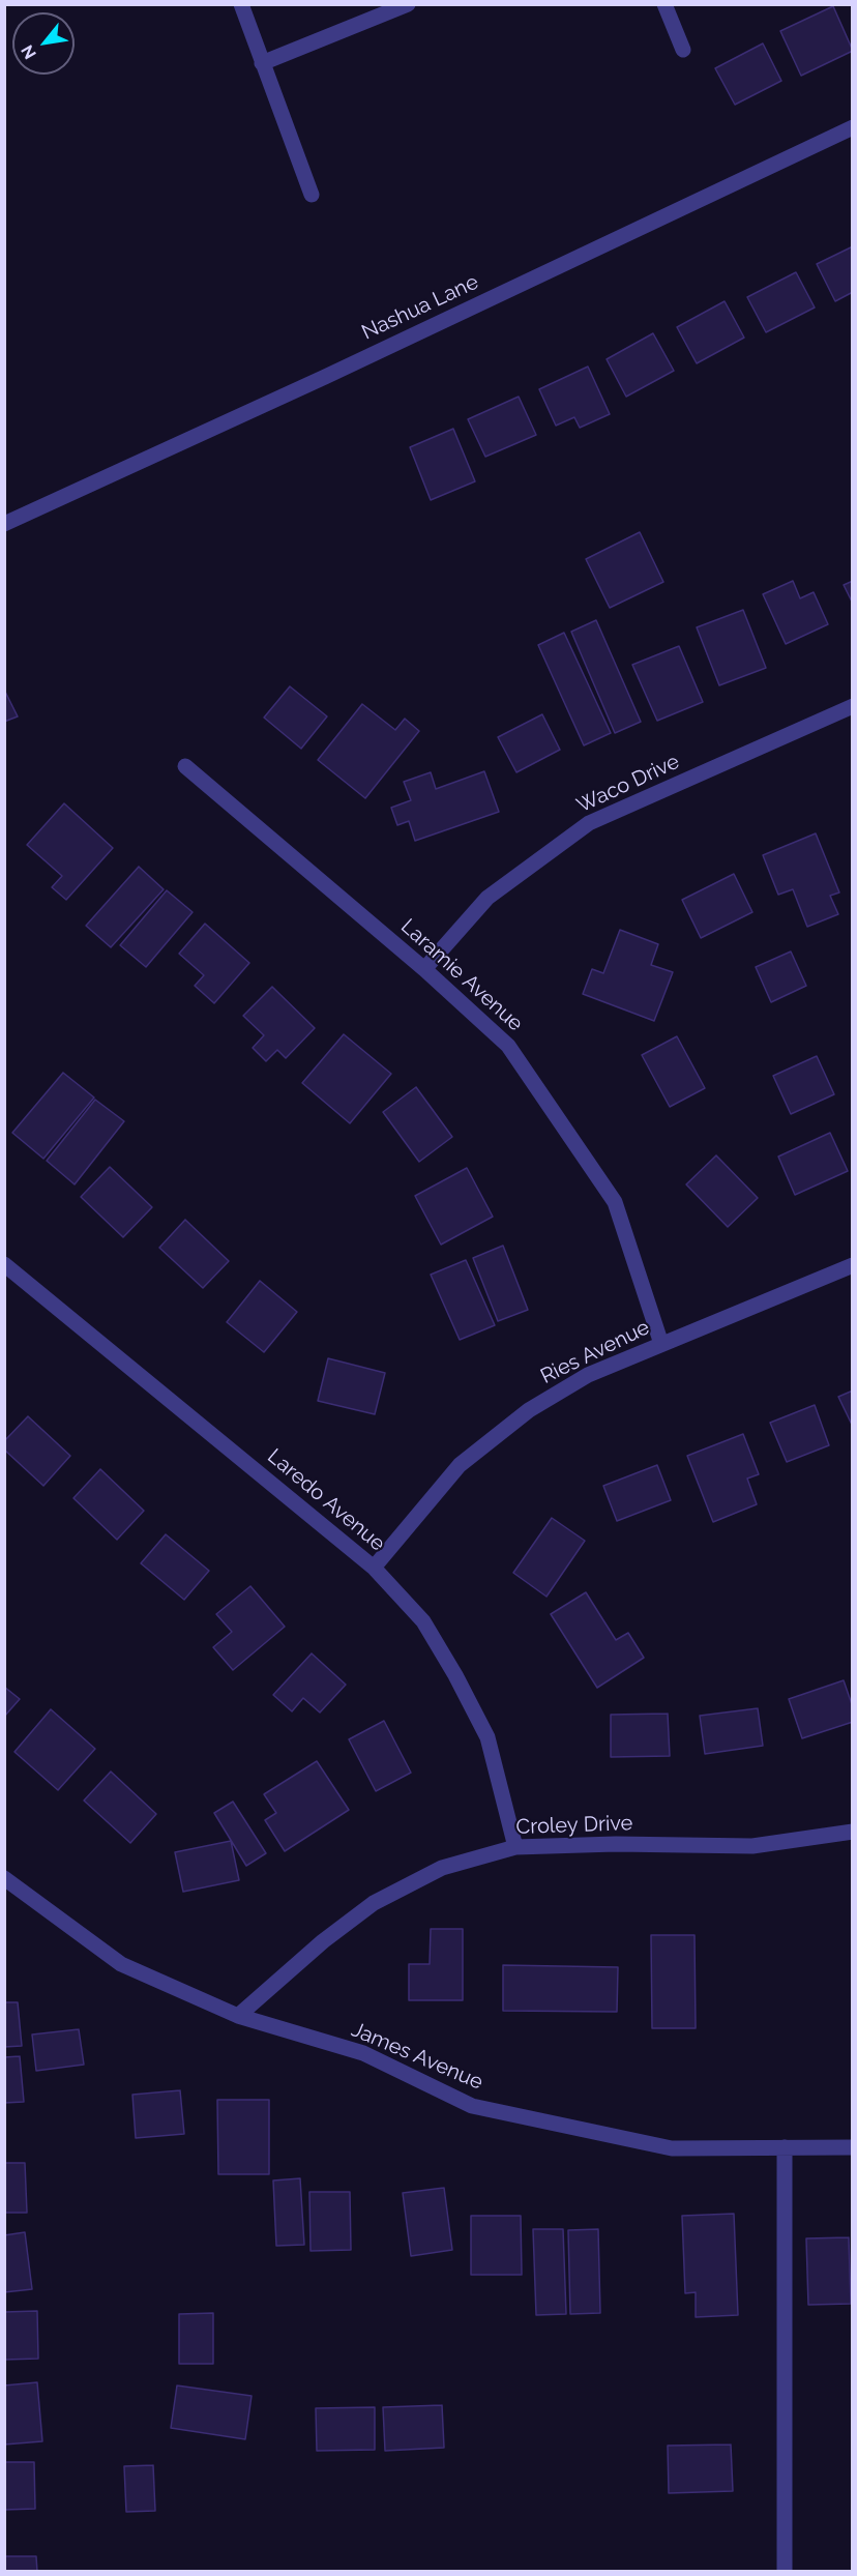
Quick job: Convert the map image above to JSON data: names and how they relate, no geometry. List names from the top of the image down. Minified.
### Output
{"streets":{"street":["Nashua Lane","Waco Drive","Laramie Avenue","Ries Avenue","Laredo Avenue","Croley Drive","James Avenue"]},"crossings":[["Waco Drive","Laramie Avenue"],["Laramie Avenue","Ries Avenue"],["Ries Avenue","Laredo Avenue"],["Laredo Avenue","Croley Drive"],["Croley Drive","James Avenue"]],"north":"bottom left"}
